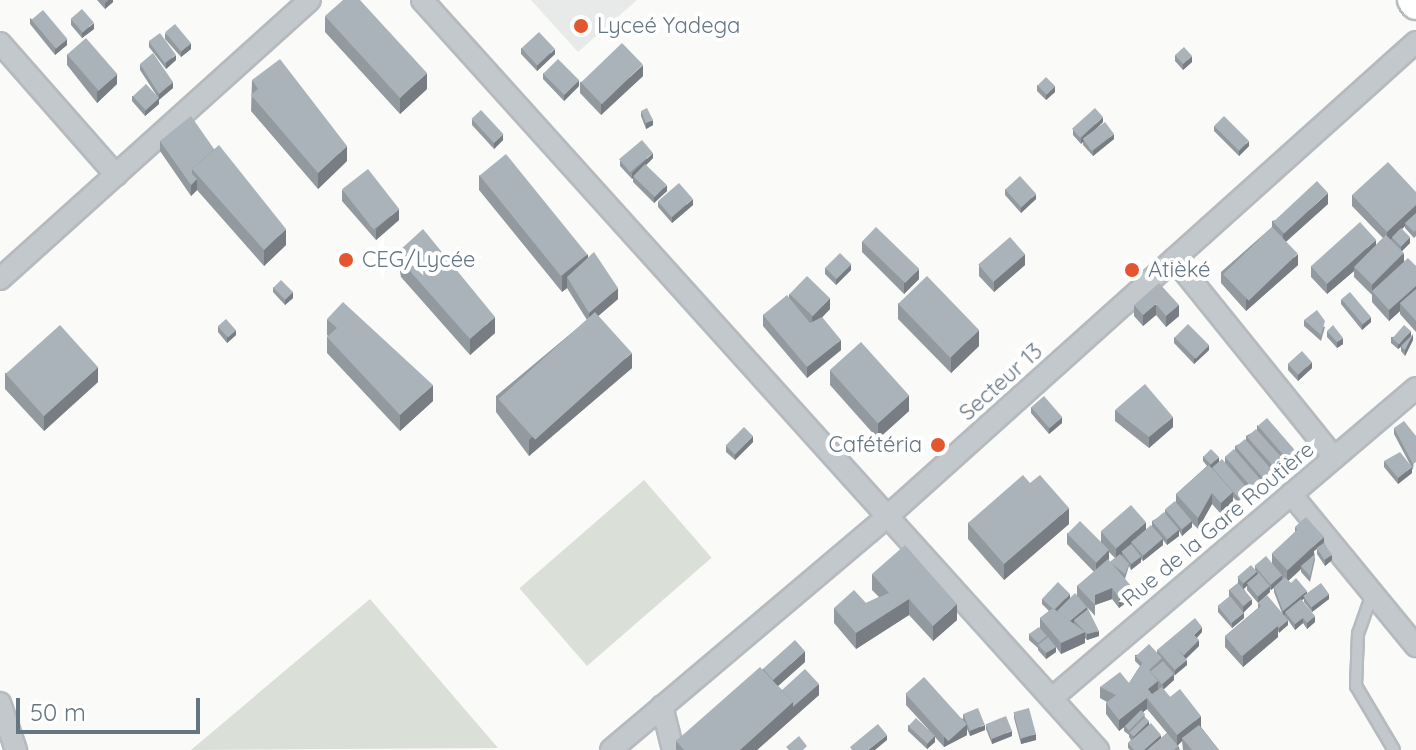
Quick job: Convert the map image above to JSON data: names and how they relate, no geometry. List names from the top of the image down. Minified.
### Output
{"streets":{"street":["Secteur 13","Rue de la Gare Routière"]},"places":["Lyceé Yadega","CEG/Lycée","Atièké","Cafétéria"],"scale_bar":"50 m"}
